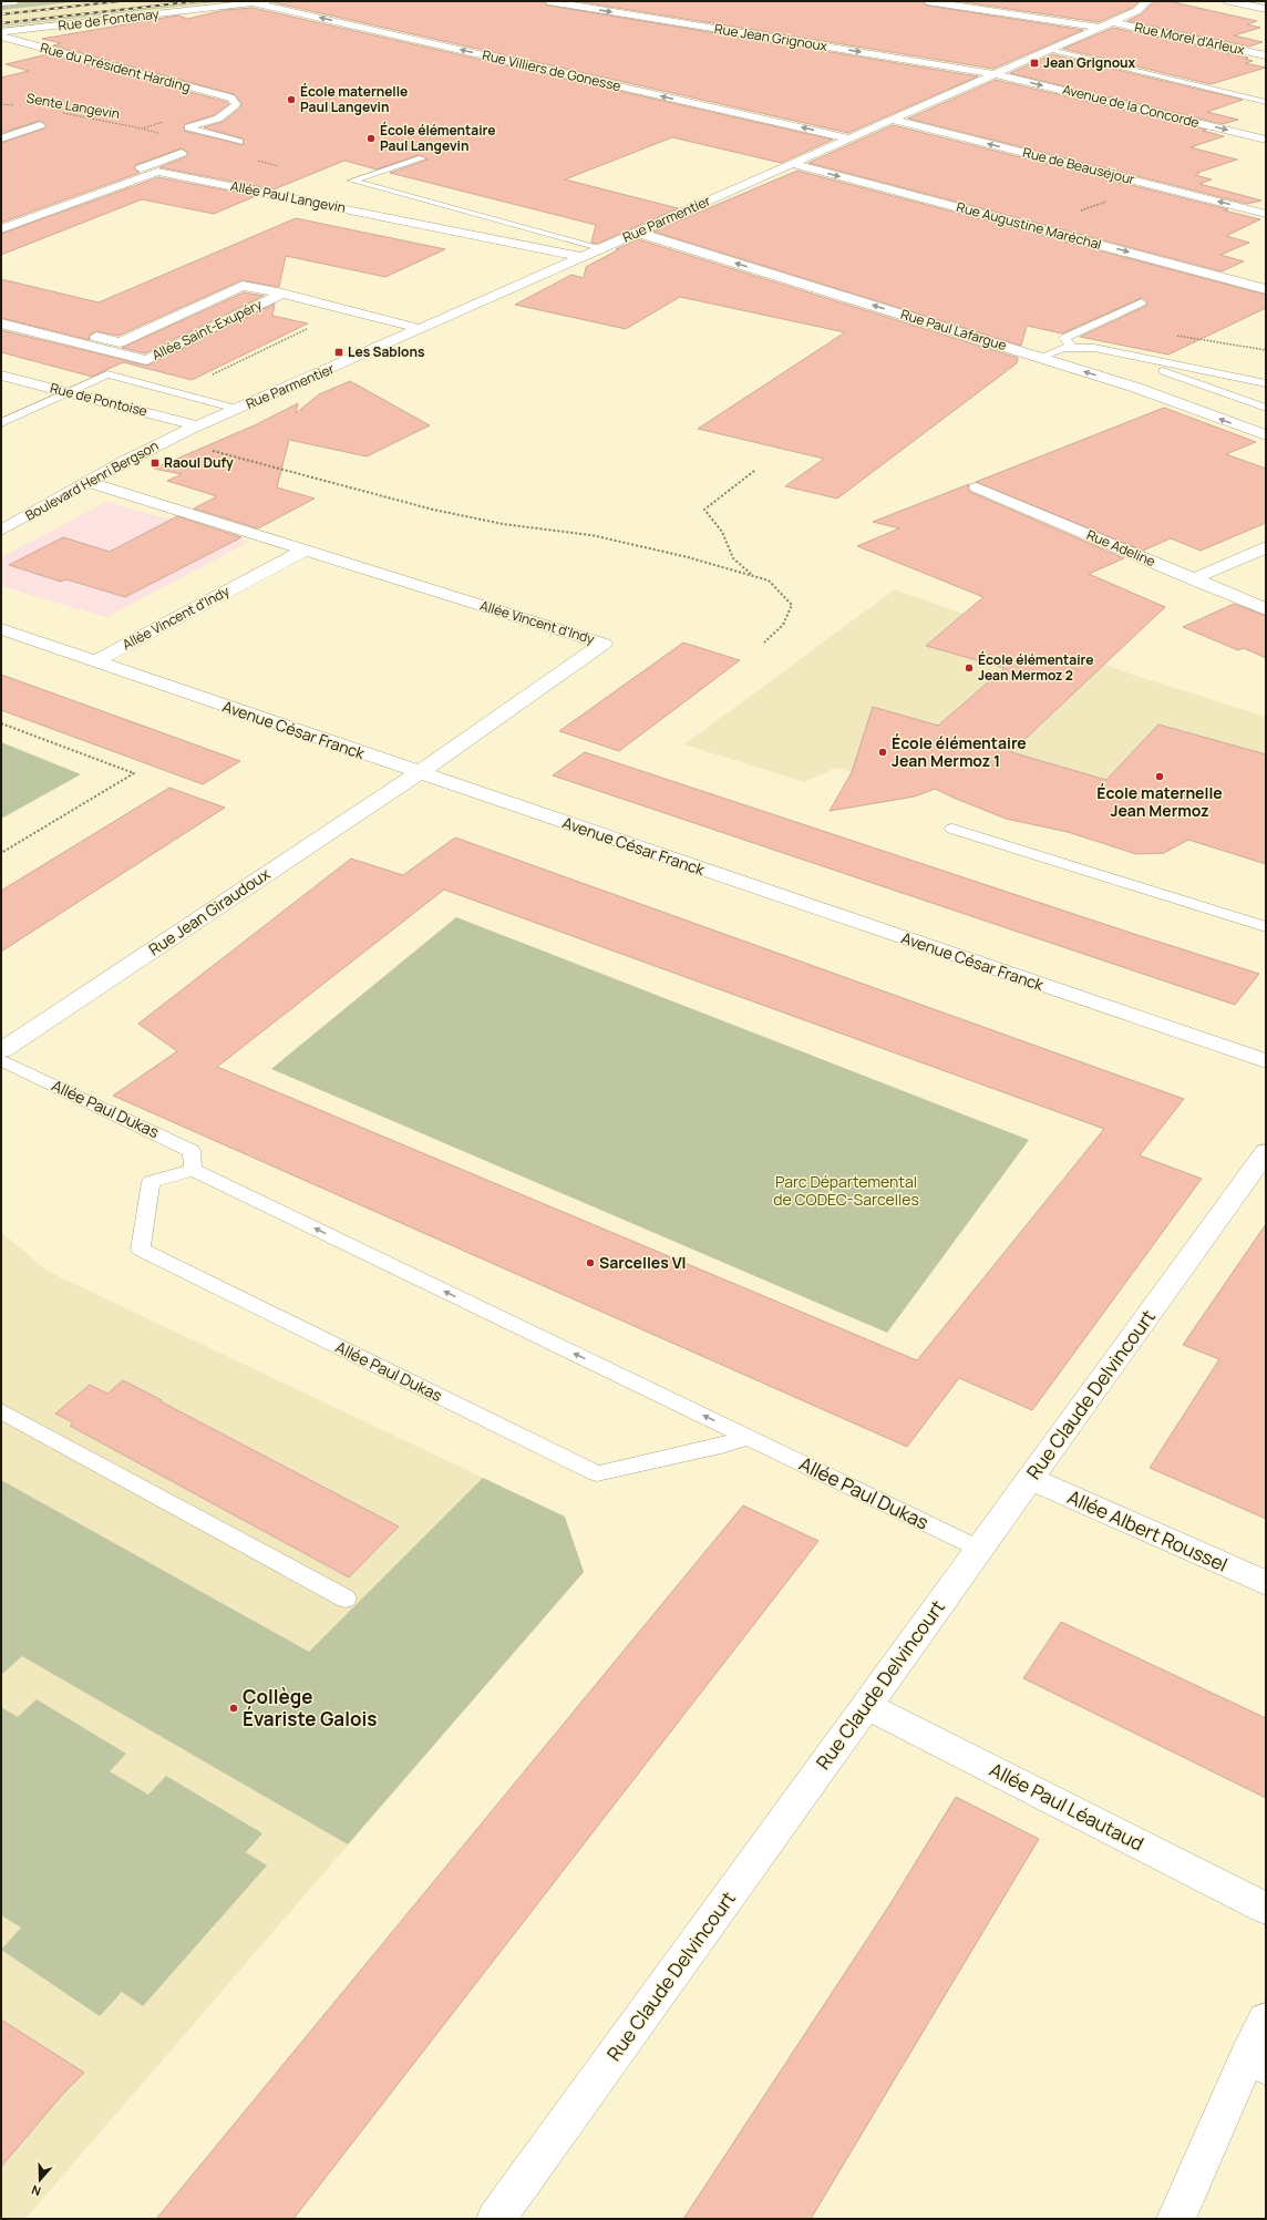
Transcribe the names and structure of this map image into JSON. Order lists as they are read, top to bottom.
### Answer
{
  "streets": {
    "street": [
      "Rue de Fontenay",
      "Rue Jean Grignoux",
      "Rue Morel d'Arleux",
      "Rue du Président Harding",
      "Rue Villiers de Gonesse",
      "Avenue de la Concorde",
      "Rue de Beauséjour",
      "Allée Paul Langevin",
      "Rue Parmentier",
      "Rue Augustine Maréchal",
      "Allée Saint-Exupéry",
      "Rue Paul Lafargue",
      "Rue de Pontoise",
      "Boulevard Henri Bergson",
      "Rue Adeline",
      "Allée Vincent d'Indy",
      "Avenue César Franck",
      "Rue Jean Giraudoux",
      "Rue Claude Delvincourt",
      "Allée Albert Roussel",
      "Allée Paul Léautaud"
    ],
    "lane": ["Allée Paul Dukas"],
    "path": ["Sente Langevin"]
  },
  "crossings": [
    ["Rue de Fontenay", "Rue Villiers de Gonesse"],
    ["Rue Jean Grignoux", "Avenue de la Concorde"],
    ["Rue Jean Grignoux", "Rue Parmentier"],
    ["Rue Morel d'Arleux", "Rue Parmentier"],
    ["Rue Villiers de Gonesse", "Rue Parmentier"],
    ["Avenue de la Concorde", "Rue Parmentier"],
    ["Rue de Beauséjour", "Rue Parmentier"],
    ["Allée Paul Langevin", "Rue Parmentier"],
    ["Rue Parmentier", "Rue Augustine Maréchal"],
    ["Rue Parmentier", "Allée Saint-Exupéry"],
    ["Rue Parmentier", "Rue Paul Lafargue"],
    ["Rue Parmentier", "Rue de Pontoise"],
    ["Rue Parmentier", "Boulevard Henri Bergson"],
    ["Rue de Pontoise", "Boulevard Henri Bergson"],
    ["Boulevard Henri Bergson", "Allée Vincent d'Indy"],
    ["Allée Vincent d'Indy", "Avenue César Franck"],
    ["Allée Vincent d'Indy", "Rue Jean Giraudoux"],
    ["Avenue César Franck", "Rue Jean Giraudoux"],
    ["Allée Paul Dukas", "Rue Claude Delvincourt"],
    ["Rue Claude Delvincourt", "Allée Albert Roussel"],
    ["Rue Claude Delvincourt", "Allée Paul Léautaud"]
  ],
  "one_way": ["Rue Jean Grignoux", "Rue Villiers de Gonesse", "Rue Paul Lafargue"],
  "parks": ["Parc Départemental de CODEC-Sarcelles"],
  "places": {
    "transit": ["Jean Grignoux", "Les Sablons", "Raoul Dufy"],
    "other": [
      "École maternelle Paul Langevin",
      "École élémentaire Paul Langevin",
      "École élémentaire Jean Mermoz 2",
      "École élémentaire Jean Mermoz 1",
      "École maternelle Jean Mermoz",
      "Sarcelles VI",
      "Collège Évariste Galois"
    ]
  },
  "north": "bottom"
}
